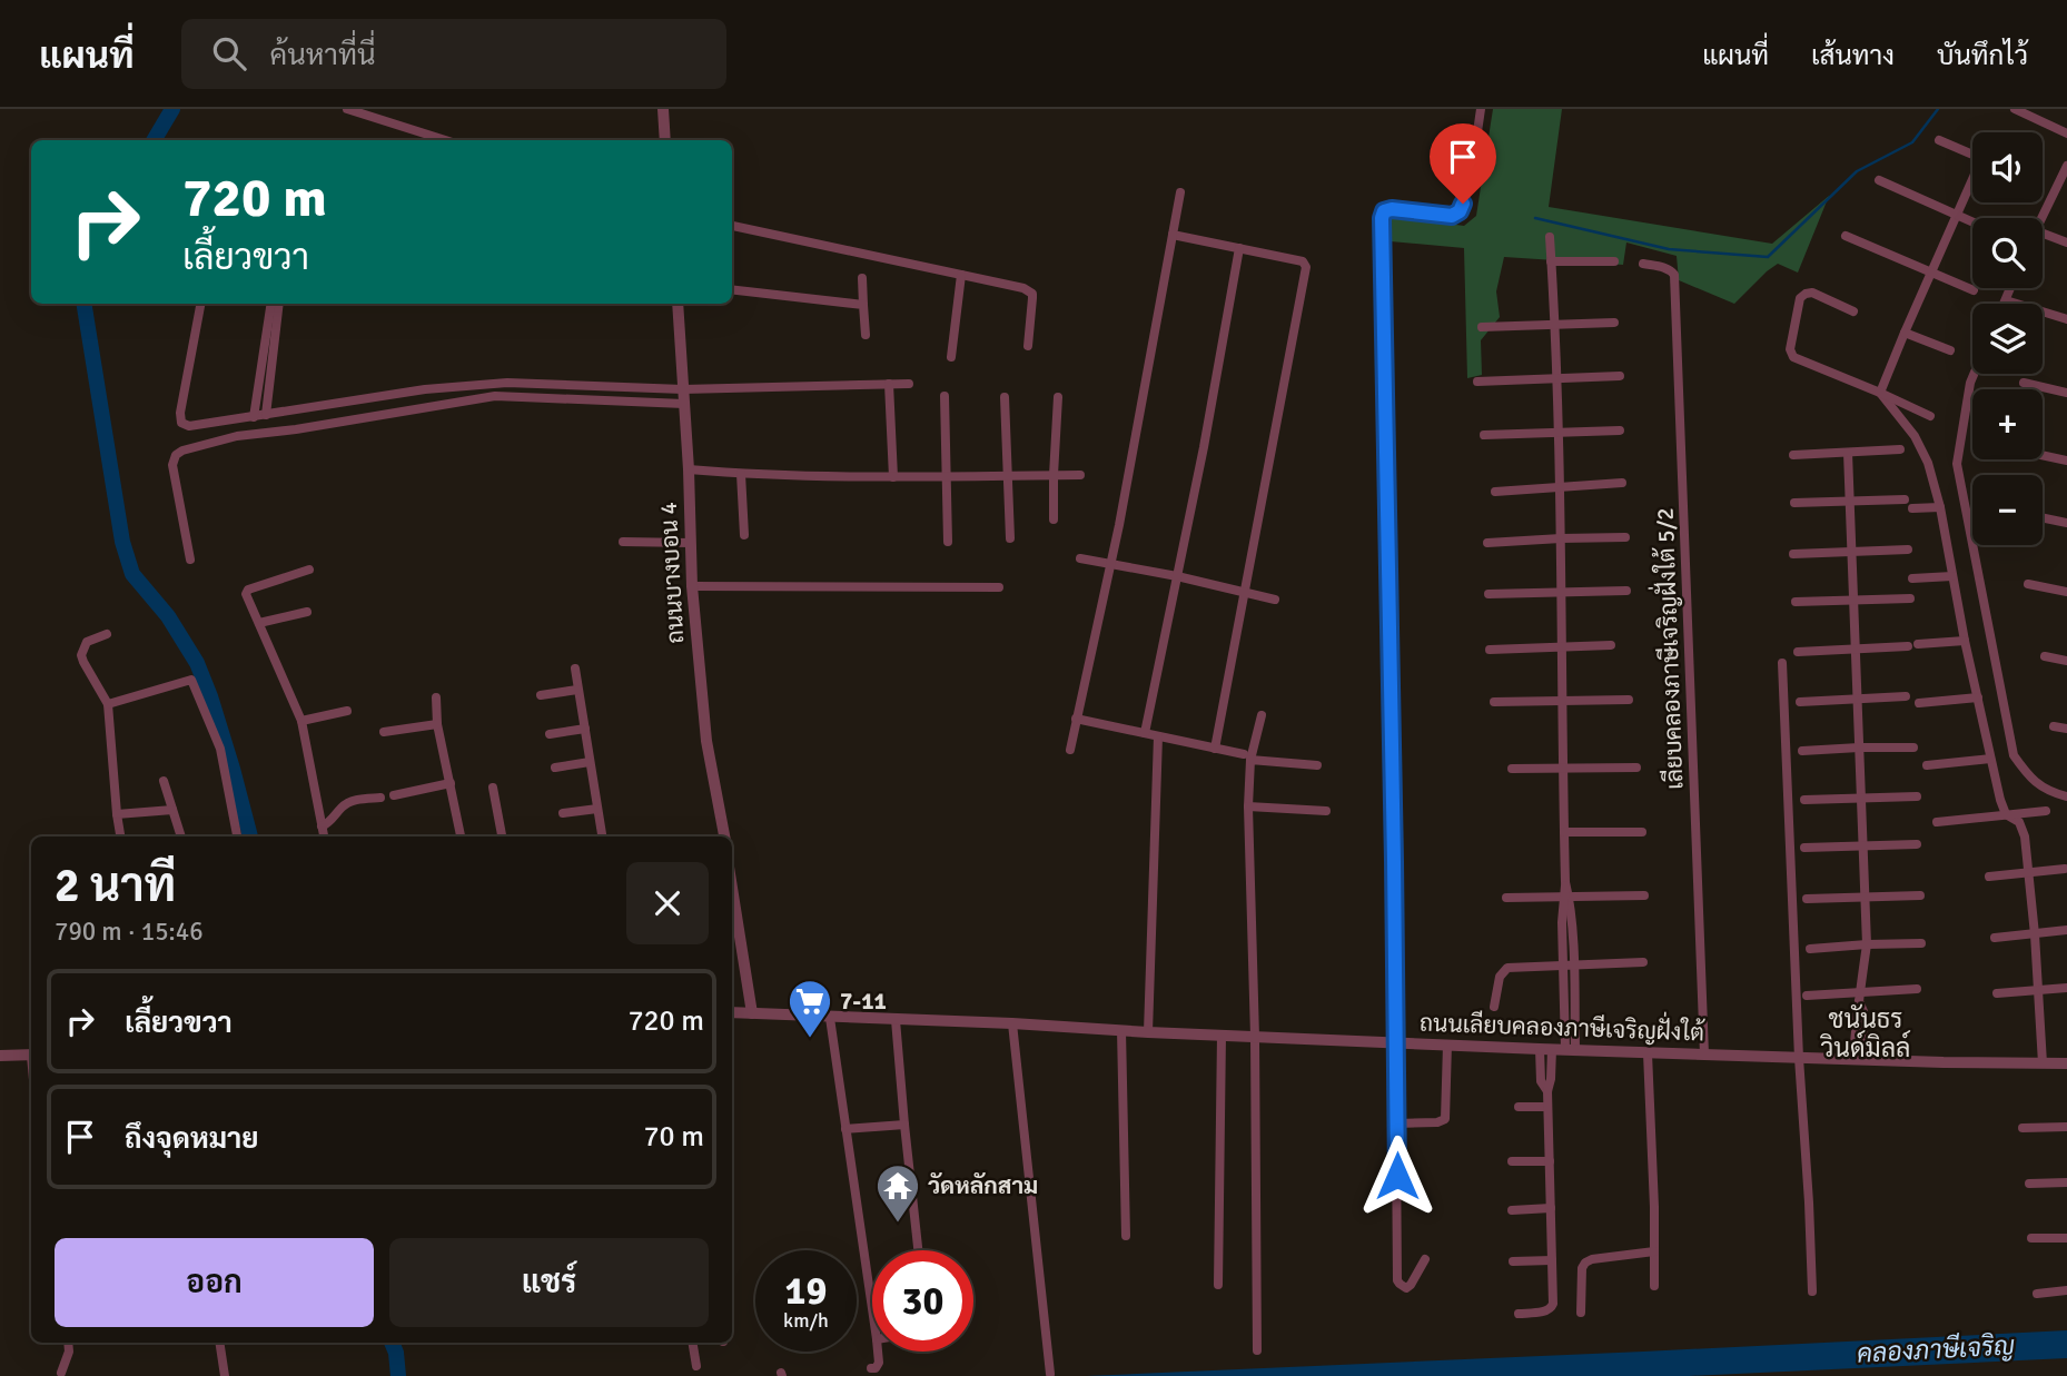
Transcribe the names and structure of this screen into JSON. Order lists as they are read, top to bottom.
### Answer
{
  "streets": {
    "street": ["ถนนบางบอน 4", "เลียบคลองภาษีเจริญฝั่งใต้ 5/2", "ถนนเลียบคลองภาษีเจริญฝั่งใต้"]
  },
  "crossings": [
    ["เลียบคลองภาษีเจริญฝั่งใต้ 5/2", "ถนนเลียบคลองภาษีเจริญฝั่งใต้"]
  ],
  "districts": ["ชนันธร วินด์มิลล์"],
  "water": ["คลองภาษีเจริญ"],
  "places": {
    "supermarket": ["7-11"],
    "temple": ["วัดหลักสาม"]
  },
  "page": {
    "header": "แผนที่",
    "search": "ค้นหาที่นี่",
    "nav": ["แผนที่", "เส้นทาง", "บันทึกไว้"],
    "map_buttons": ["+", "−"],
    "turn": ["720 m", "เลี้ยวขวา"],
    "heading": ["2 นาที", "790 m · 15:46"],
    "list": [
      {
        "name": "เลี้ยวขวา",
        "value": "720 m"
      },
      {
        "name": "ถึงจุดหมาย",
        "value": "70 m"
      }
    ],
    "buttons": ["ออก", "แชร์"],
    "speed": "19 km/h",
    "limit": "30"
  }
}
